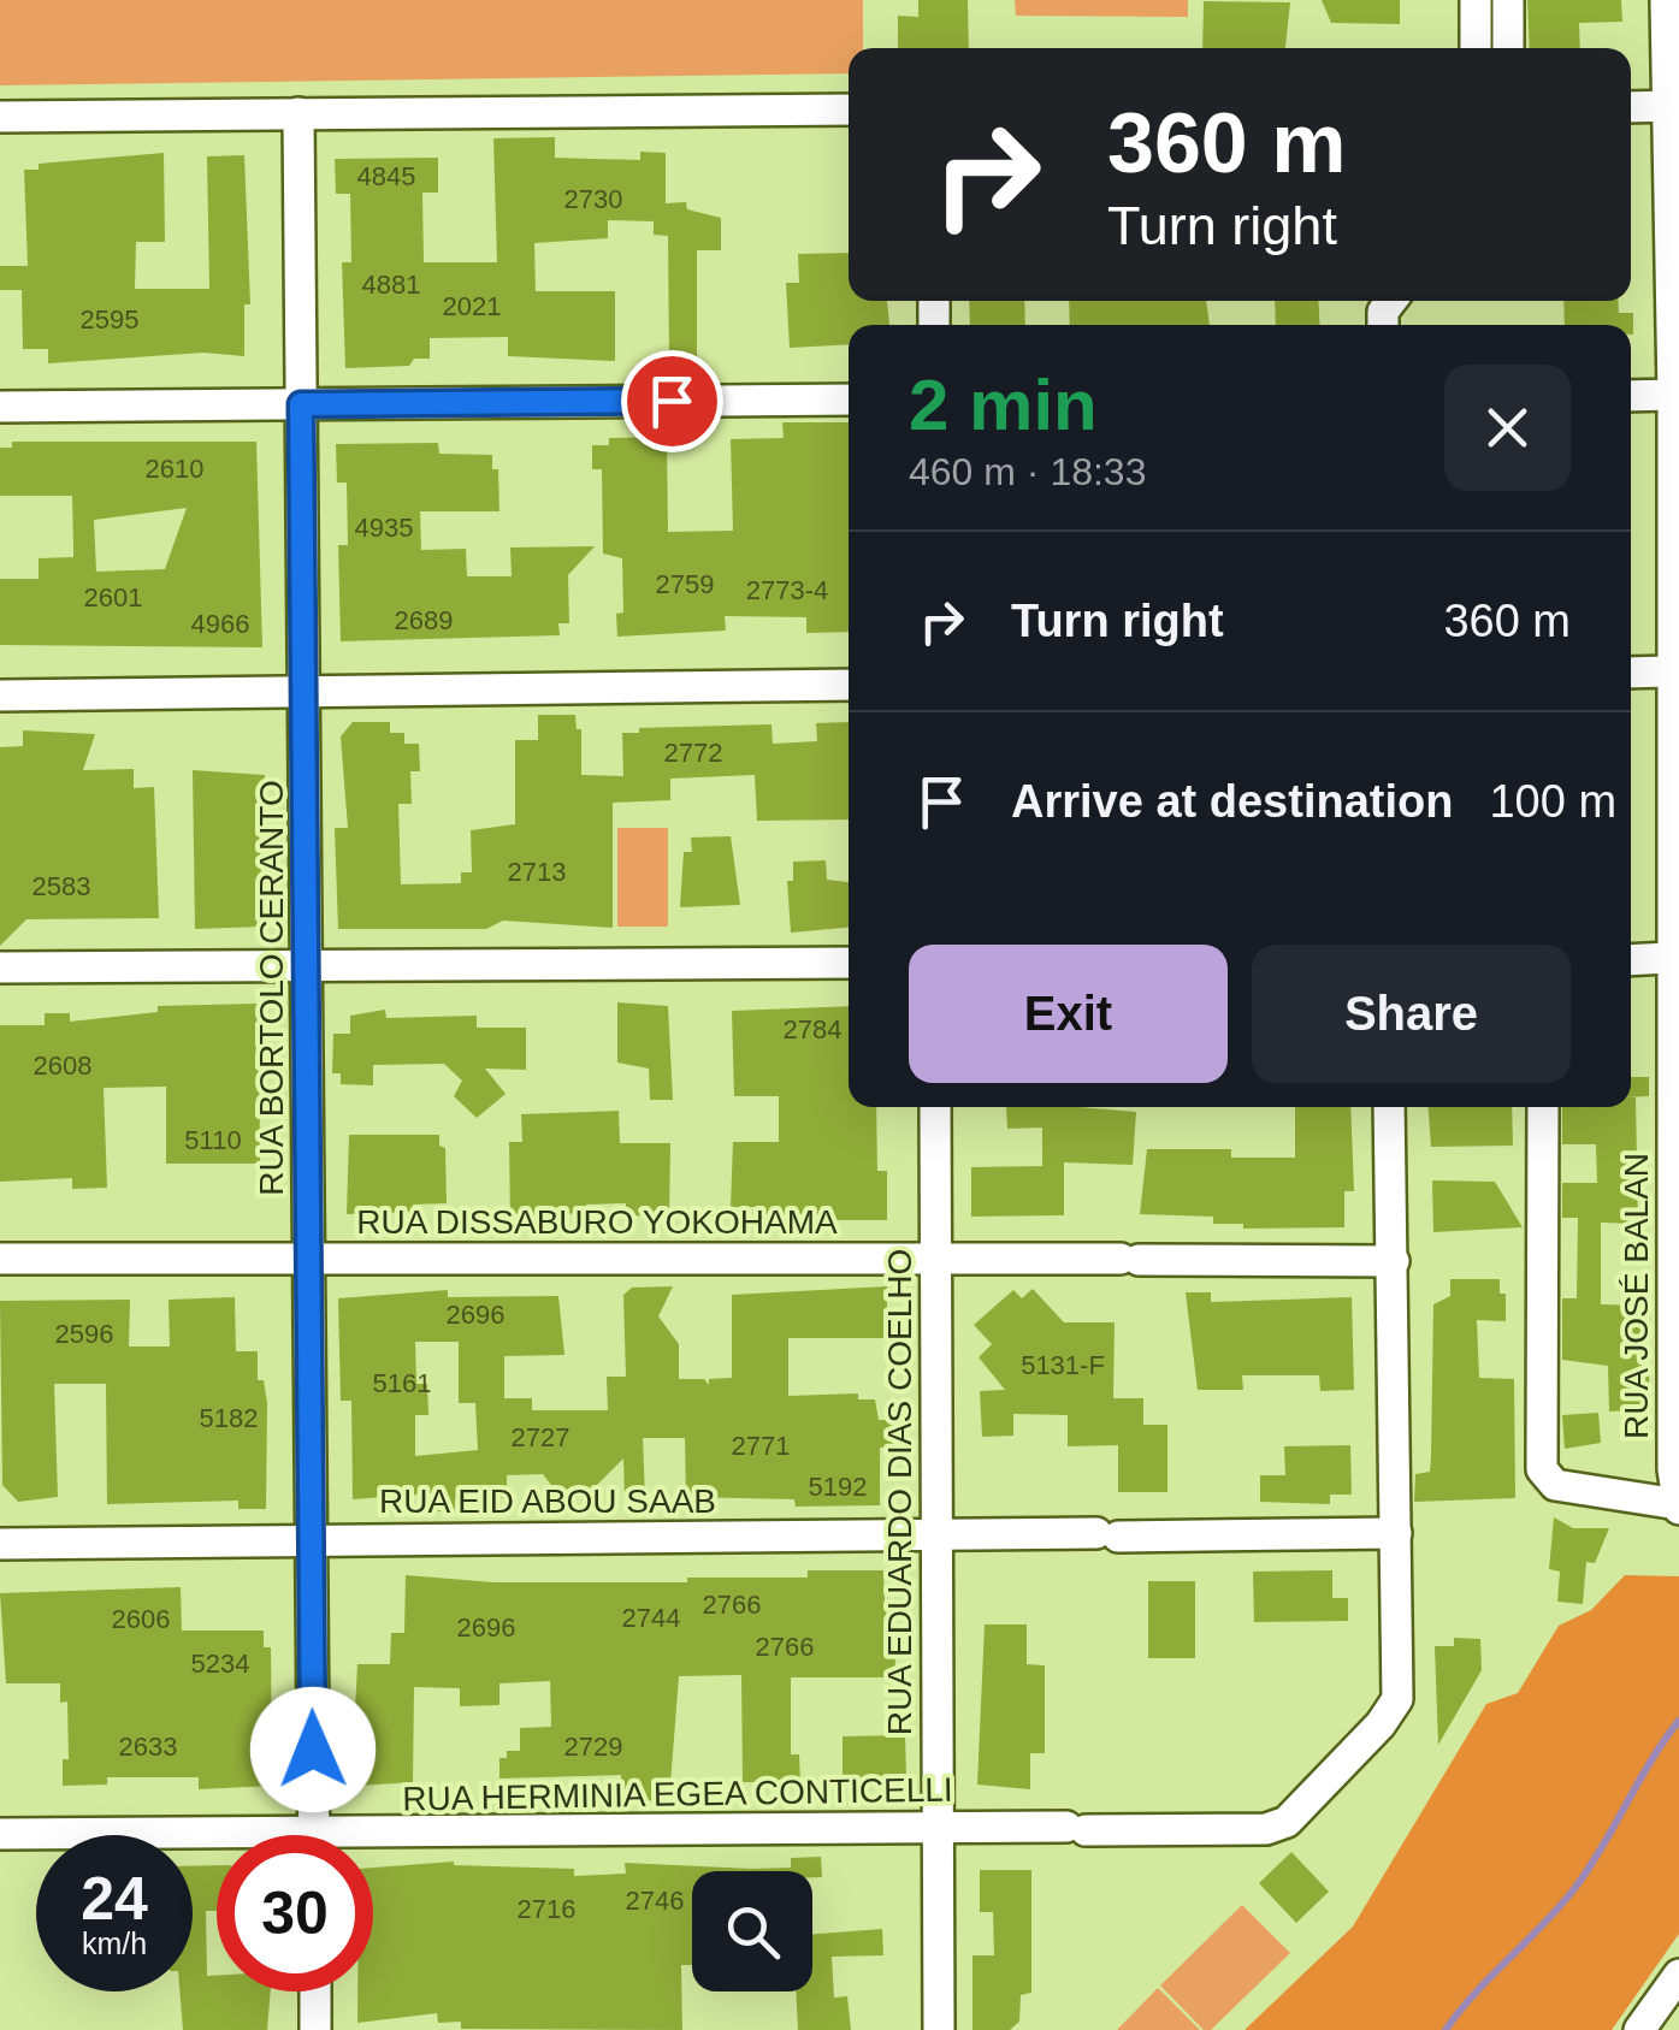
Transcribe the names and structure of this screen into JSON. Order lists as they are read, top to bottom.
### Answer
{
  "streets": {
    "street": [
      "RUA BORTOLO CERANTO",
      "RUA DISSABURO YOKOHAMA",
      "RUA JOSÉ BALAN",
      "RUA EDUARDO DIAS COELHO",
      "RUA EID ABOU SAAB",
      "RUA HERMINIA EGEA CONTICELLI"
    ]
  },
  "crossings": [
    ["RUA BORTOLO CERANTO", "RUA DISSABURO YOKOHAMA"],
    ["RUA BORTOLO CERANTO", "RUA EID ABOU SAAB"],
    ["RUA DISSABURO YOKOHAMA", "RUA EDUARDO DIAS COELHO"],
    ["RUA DISSABURO YOKOHAMA", "RUA HERMINIA EGEA CONTICELLI"],
    ["RUA EDUARDO DIAS COELHO", "RUA EID ABOU SAAB"],
    ["RUA EDUARDO DIAS COELHO", "RUA HERMINIA EGEA CONTICELLI"],
    ["RUA EID ABOU SAAB", "RUA HERMINIA EGEA CONTICELLI"]
  ],
  "house_numbers": [
    "4845",
    "2730",
    "4881",
    "2021",
    "2595",
    "2610",
    "4935",
    "2759",
    "2773-4",
    "2601",
    "2689",
    "4966",
    "2772",
    "2713",
    "2583",
    "2784",
    "2608",
    "5110",
    "2696",
    "2596",
    "5131-F",
    "5161",
    "5182",
    "2727",
    "2771",
    "5192",
    "2766",
    "2744",
    "2606",
    "2696",
    "2766",
    "5234",
    "2633",
    "2729",
    "2746",
    "2716"
  ],
  "page": {
    "turn": ["360 m", "Turn right"],
    "heading": ["2 min", "460 m · 18:33"],
    "list": [
      {
        "name": "Turn right",
        "value": "360 m"
      },
      {
        "name": "Arrive at destination",
        "value": "100 m"
      }
    ],
    "buttons": ["Exit", "Share"],
    "speed": "24 km/h",
    "limit": "30"
  }
}
